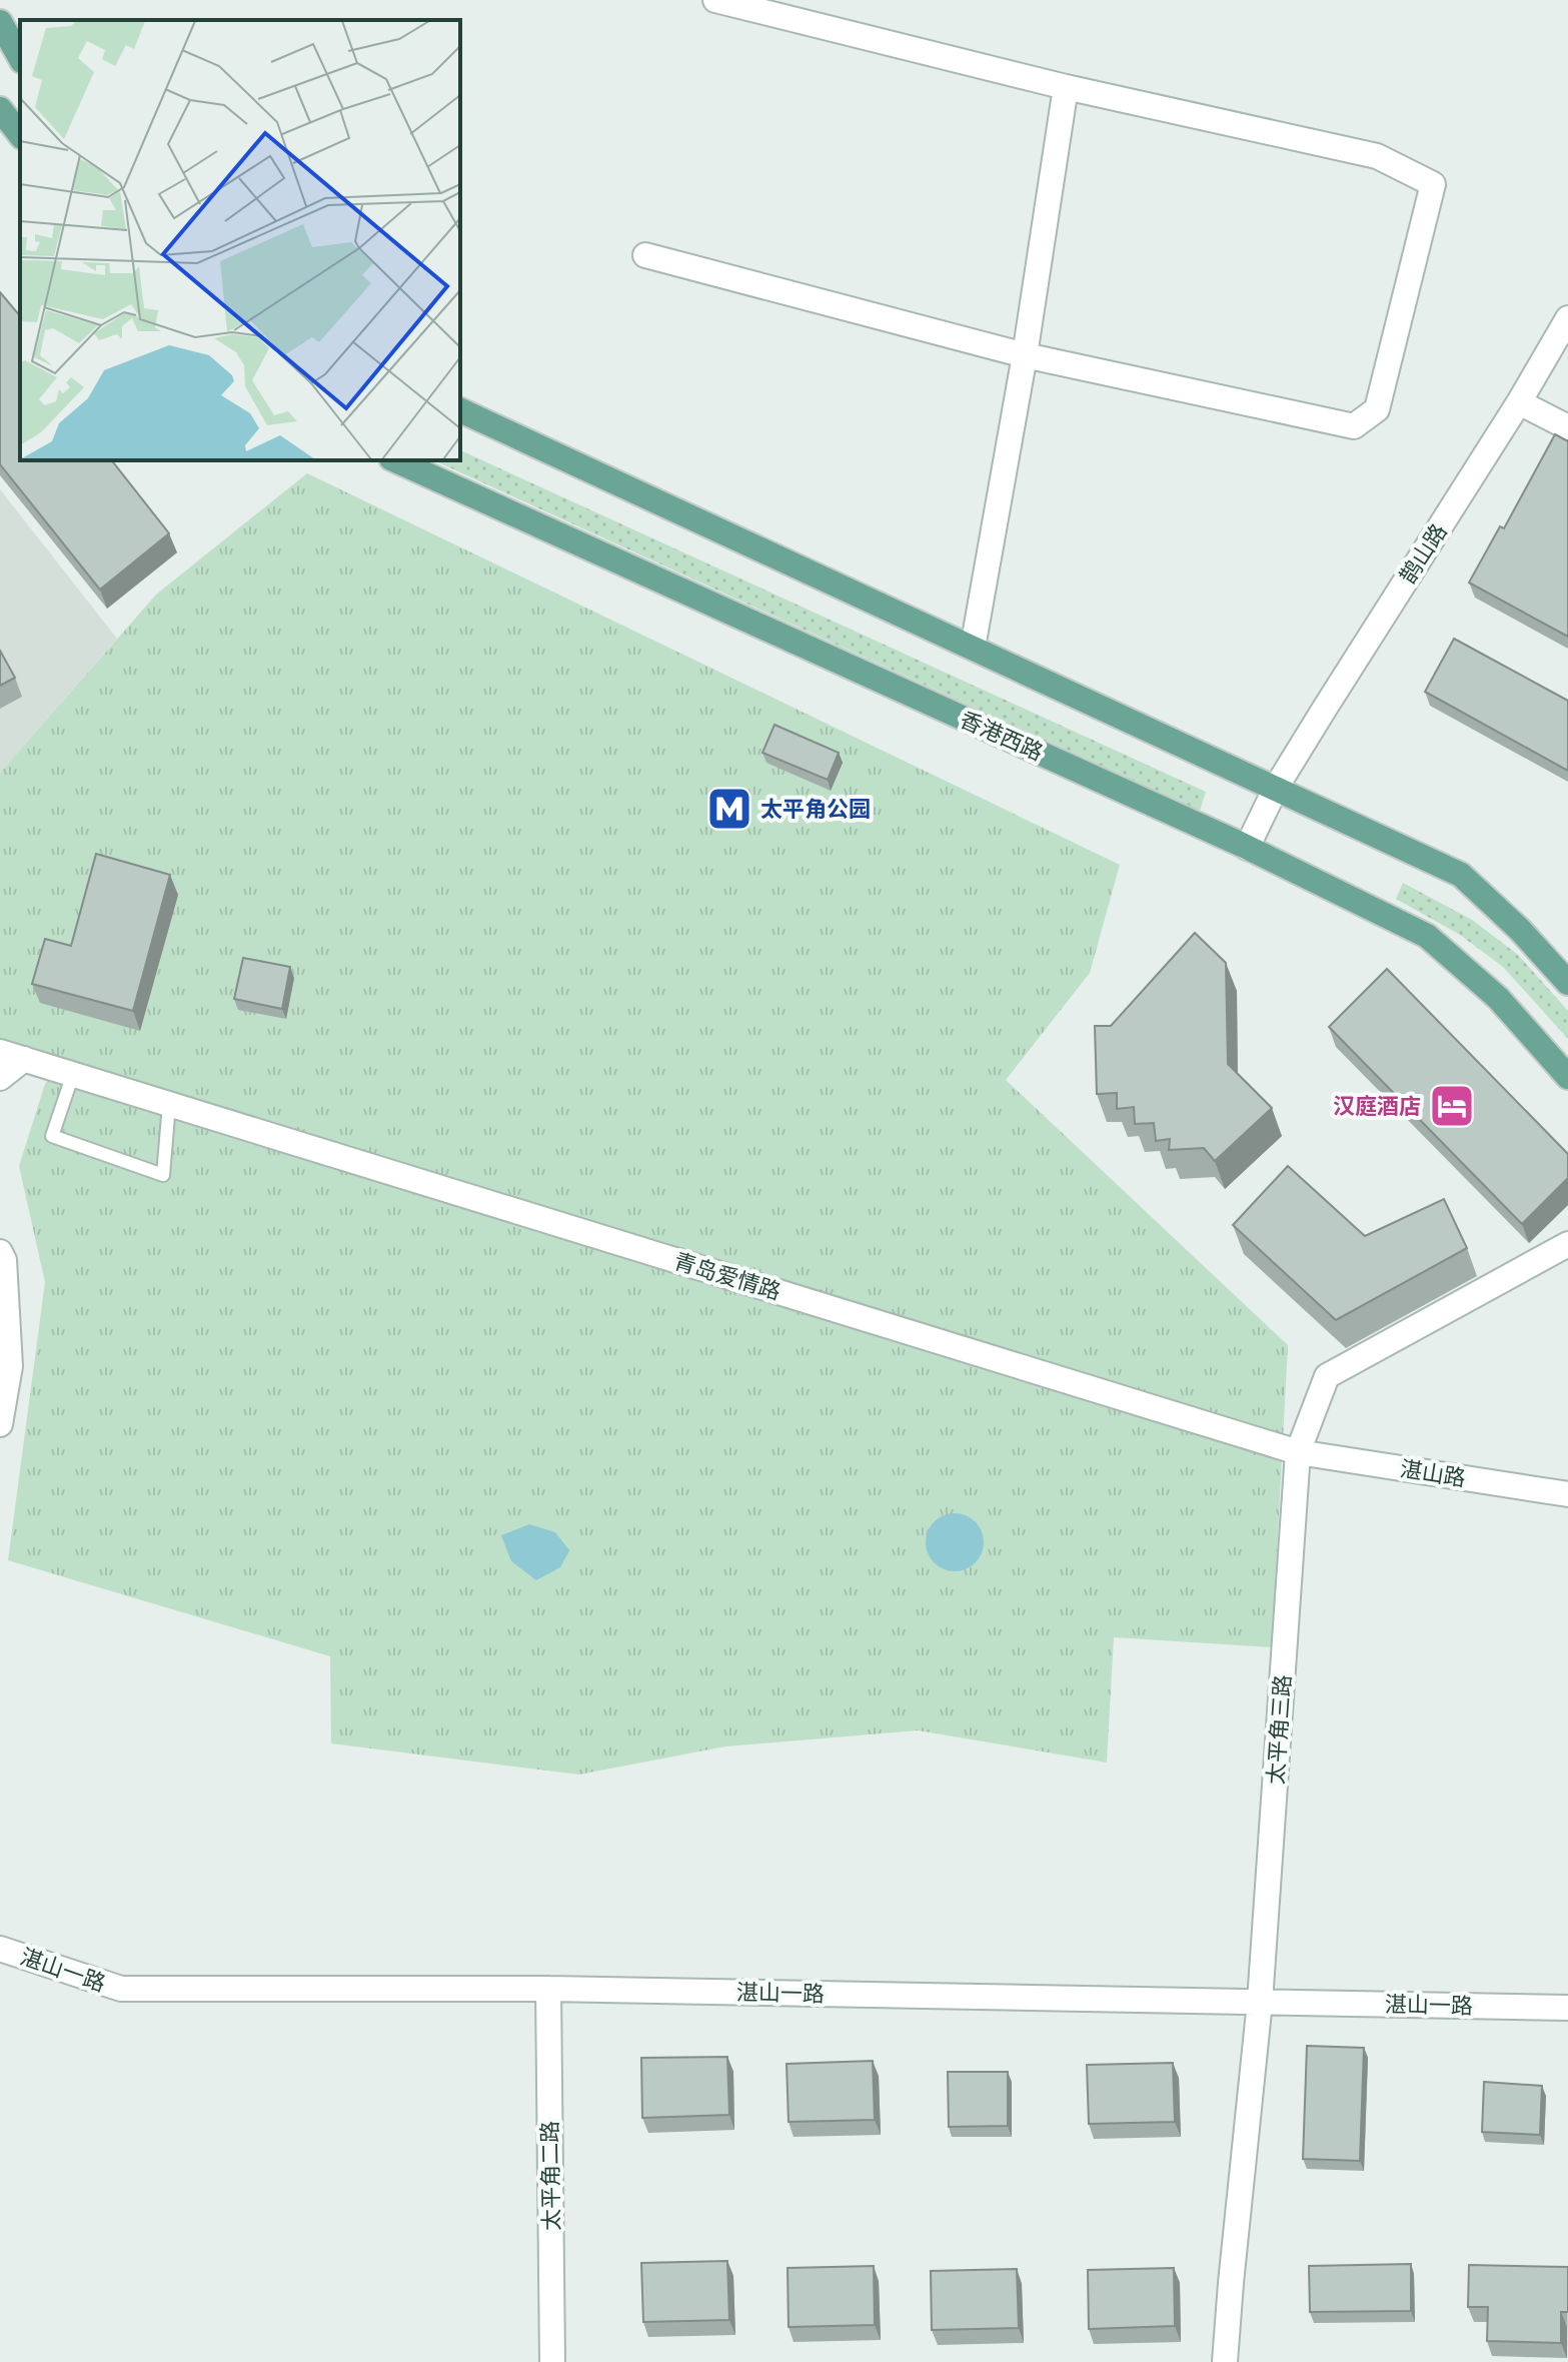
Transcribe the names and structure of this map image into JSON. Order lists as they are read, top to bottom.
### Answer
{
  "streets": {
    "main road": ["香港西路"],
    "street": [
      "鹊山路",
      "青岛爱情路",
      "湛山路",
      "太平角三路",
      "湛山一路",
      "太平角二路"
    ]
  },
  "crossings": [
    ["鹊山路", "香港西路"],
    ["青岛爱情路", "湛山路"],
    ["青岛爱情路", "太平角三路"],
    ["湛山路", "太平角三路"],
    ["太平角三路", "湛山一路"],
    ["湛山一路", "太平角二路"]
  ],
  "places": {
    "metro station": ["太平角公园"],
    "hotel": ["汉庭酒店"]
  }
}
